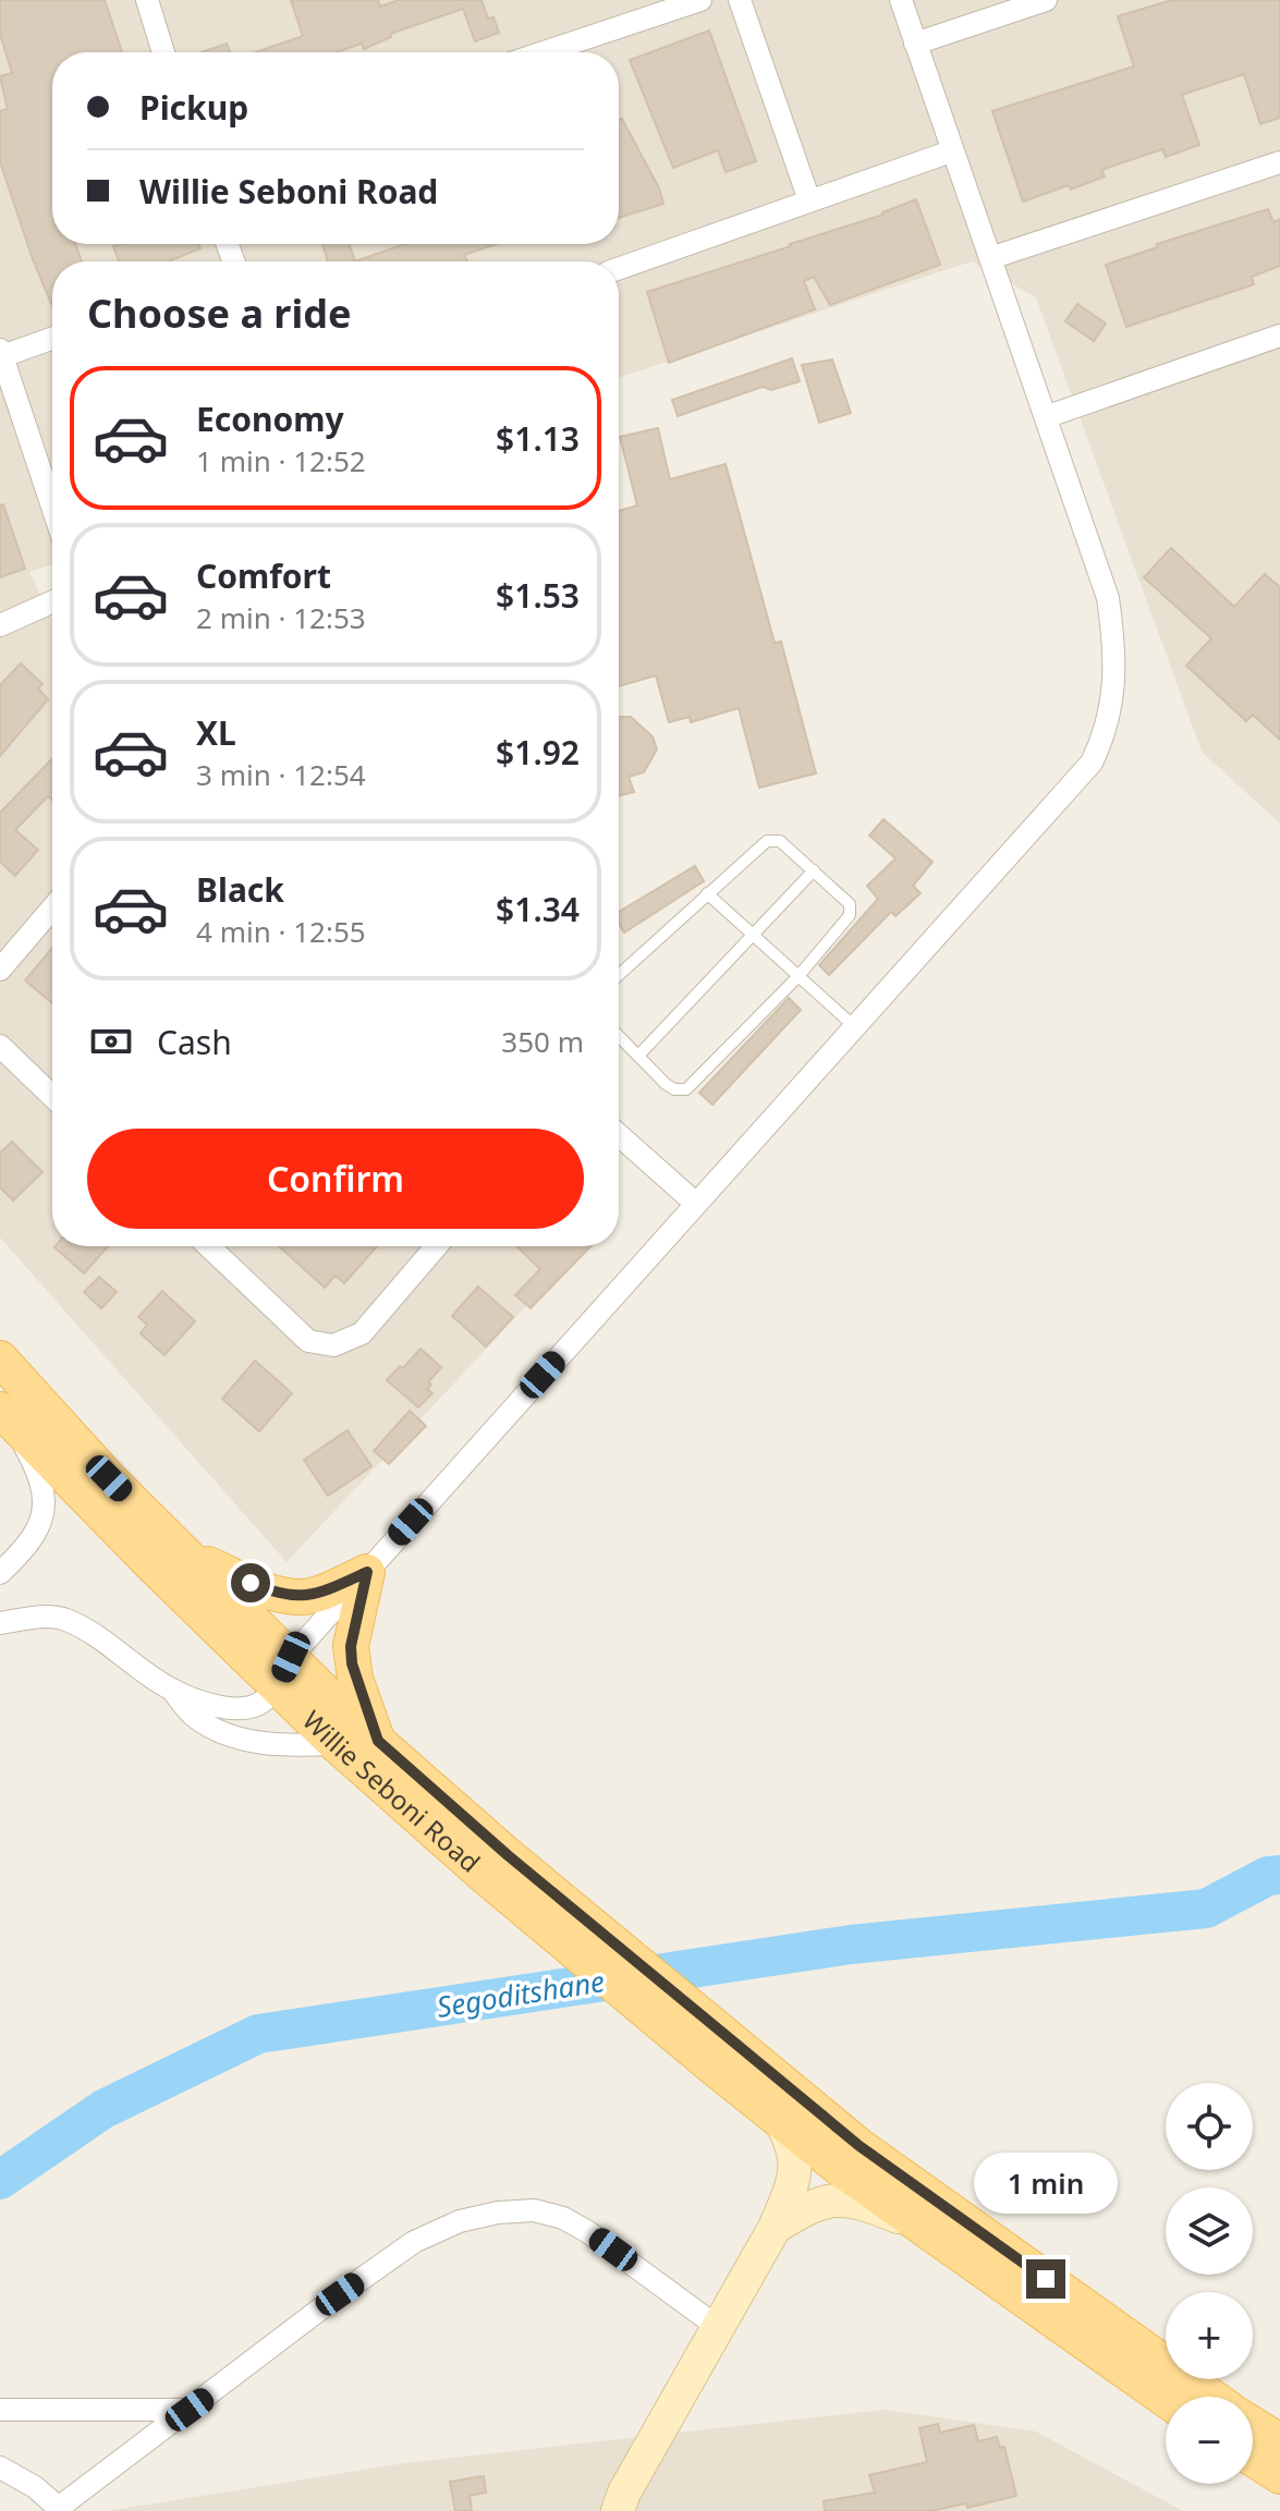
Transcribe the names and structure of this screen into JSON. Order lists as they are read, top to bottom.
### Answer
{
  "streets": {
    "main road": ["Willie Seboni Road"]
  },
  "water": ["Segoditshane"],
  "page": {
    "banner": ["Pickup", "Willie Seboni Road"],
    "heading": "Choose a ride",
    "list": [
      {
        "name": "Economy",
        "note": "1 min · 12:52",
        "value": "$1.13"
      },
      {
        "name": "Comfort",
        "note": "2 min · 12:53",
        "value": "$1.53"
      },
      {
        "name": "XL",
        "note": "3 min · 12:54",
        "value": "$1.92"
      },
      {
        "name": "Black",
        "note": "4 min · 12:55",
        "value": "$1.34"
      }
    ],
    "pay": ["Cash", "350 m"],
    "buttons": "Confirm",
    "map_buttons": ["+", "−"],
    "bubble": "1 min"
  }
}
